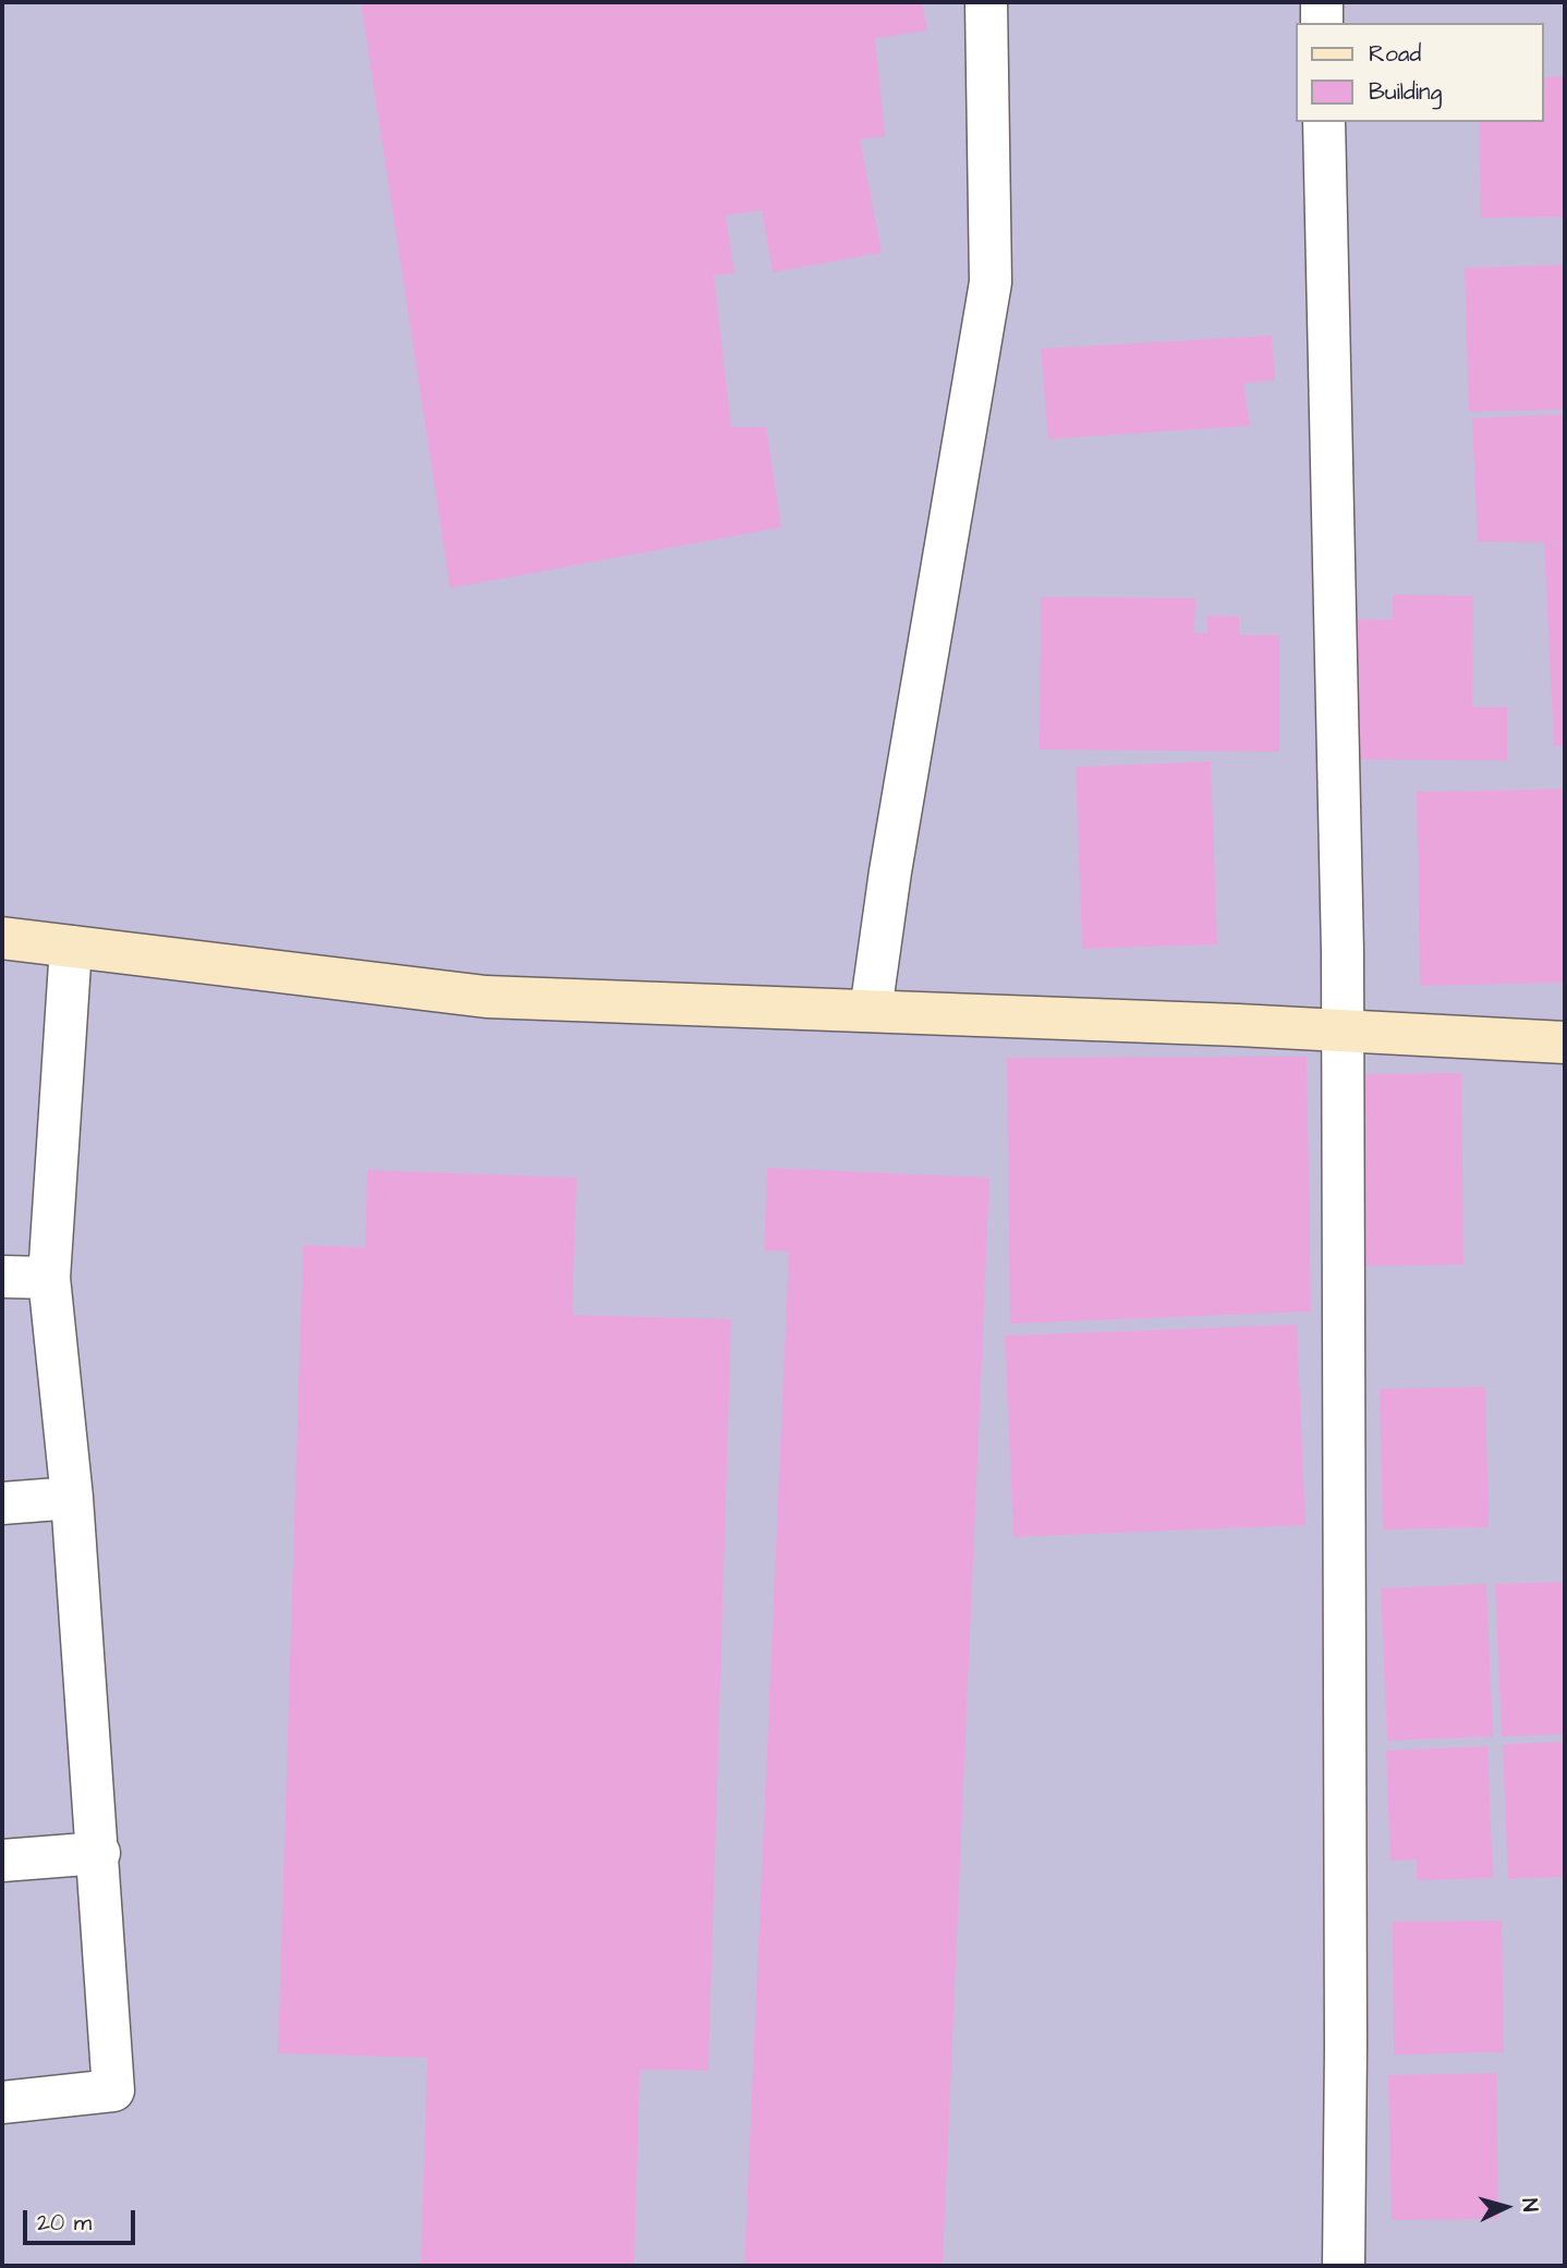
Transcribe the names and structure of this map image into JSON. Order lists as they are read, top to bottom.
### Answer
{
  "legend": ["Road", "Building"],
  "scale_bar": "20 m",
  "north": "right"
}
